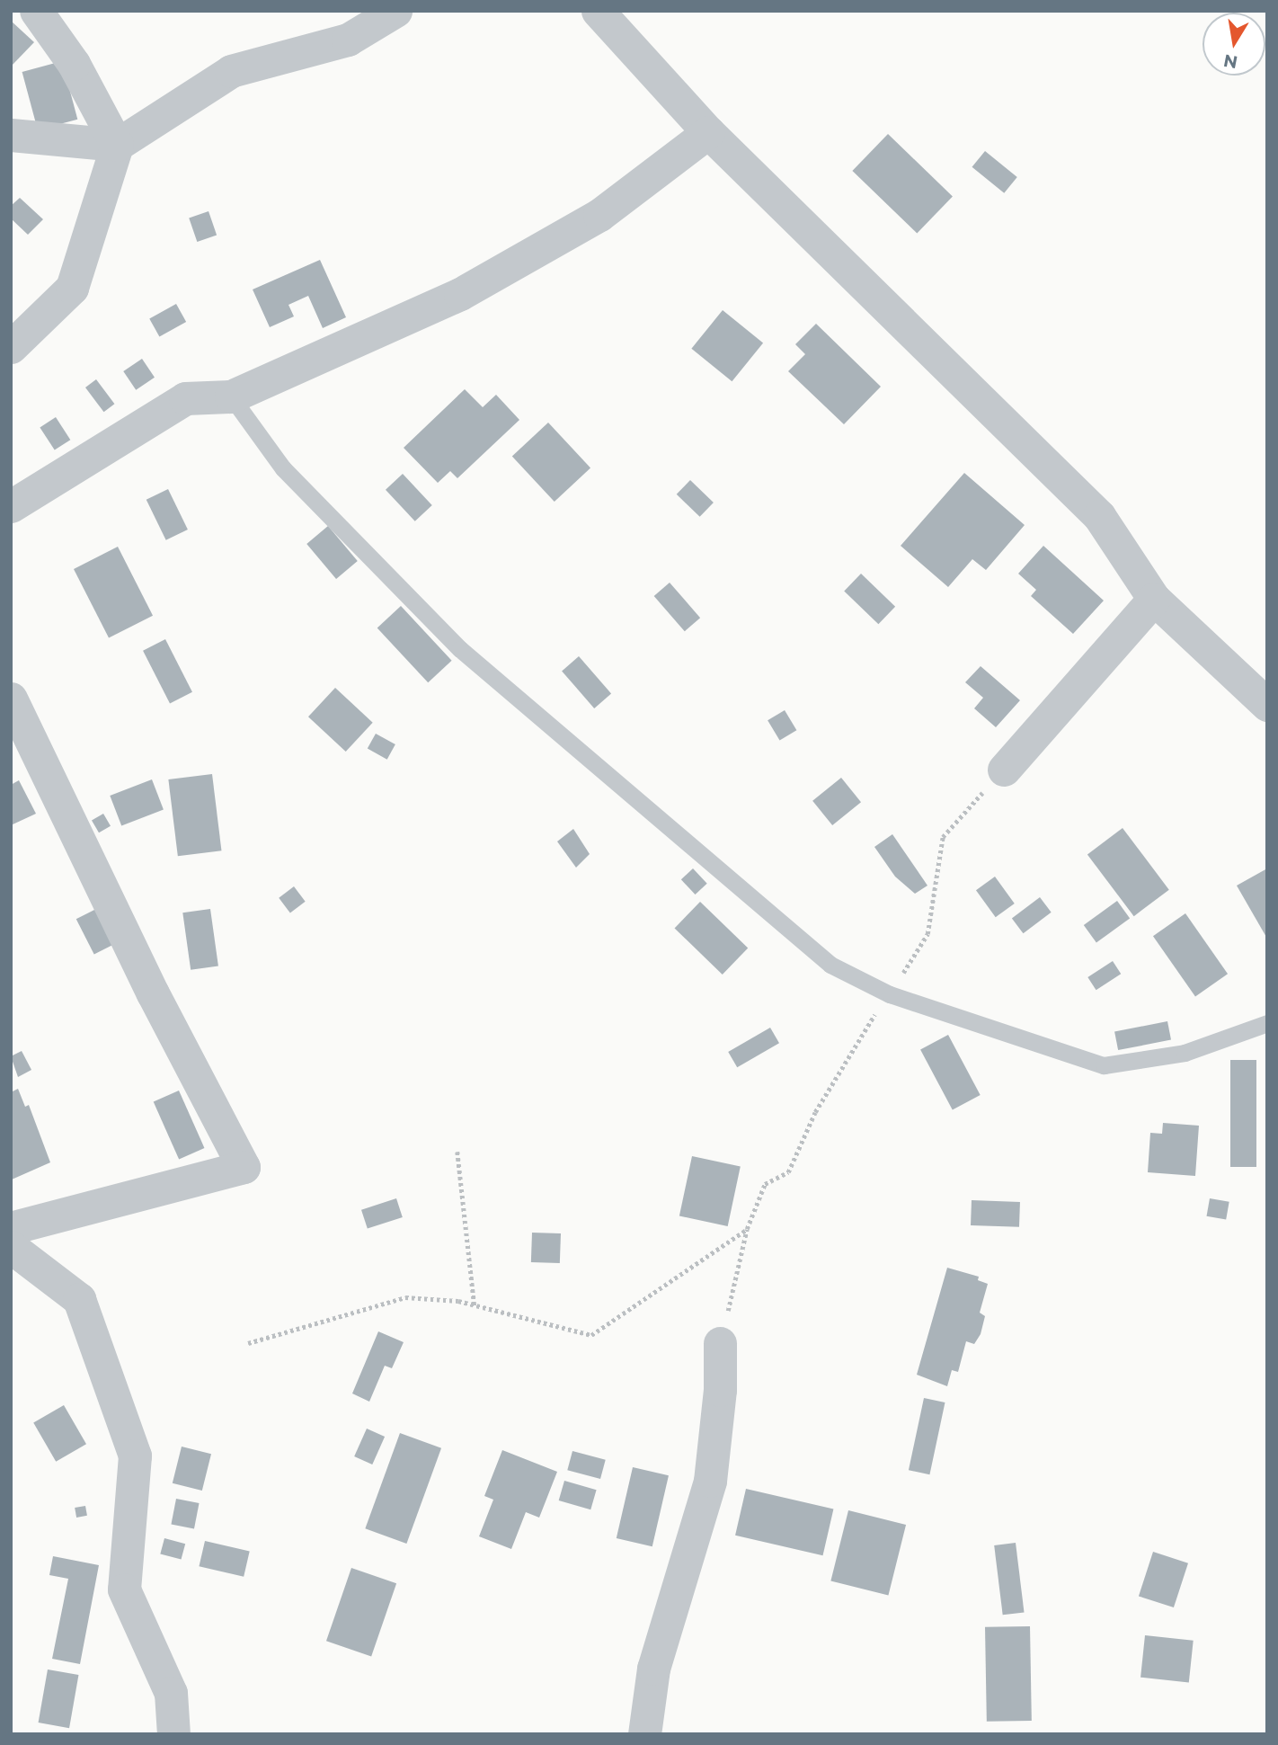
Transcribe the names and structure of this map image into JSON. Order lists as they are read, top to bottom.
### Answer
{
  "north": "bottom"
}
